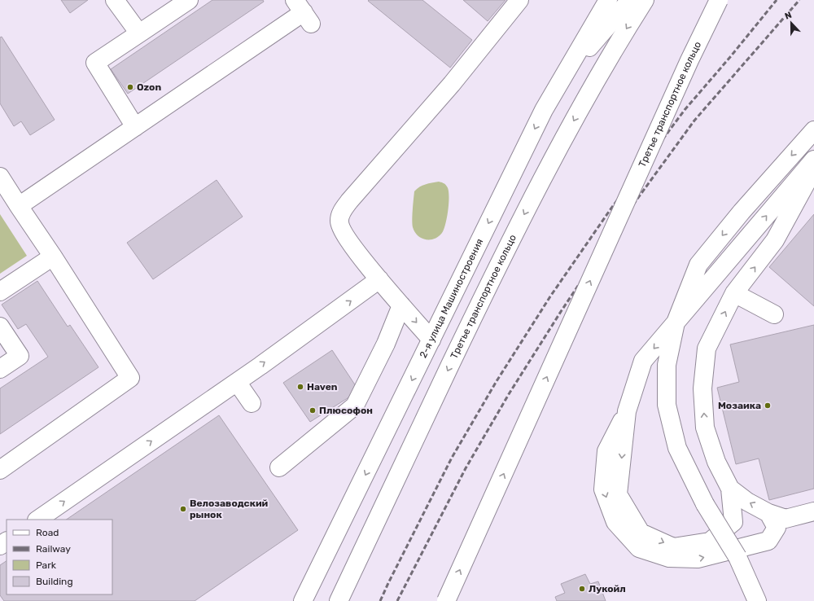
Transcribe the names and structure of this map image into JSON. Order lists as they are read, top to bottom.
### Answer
{
  "streets": {
    "main road": ["Третье транспортное кольцо", "2-я улица Машиностроения"]
  },
  "places": [
    "Ozon",
    "Haven",
    "Мозаика",
    "Плюсофон",
    "Велозаводский рынок",
    "Лукойл"
  ],
  "legend": [
    "Road",
    "Railway",
    "Park",
    "Building"
  ],
  "north": "top"
}
